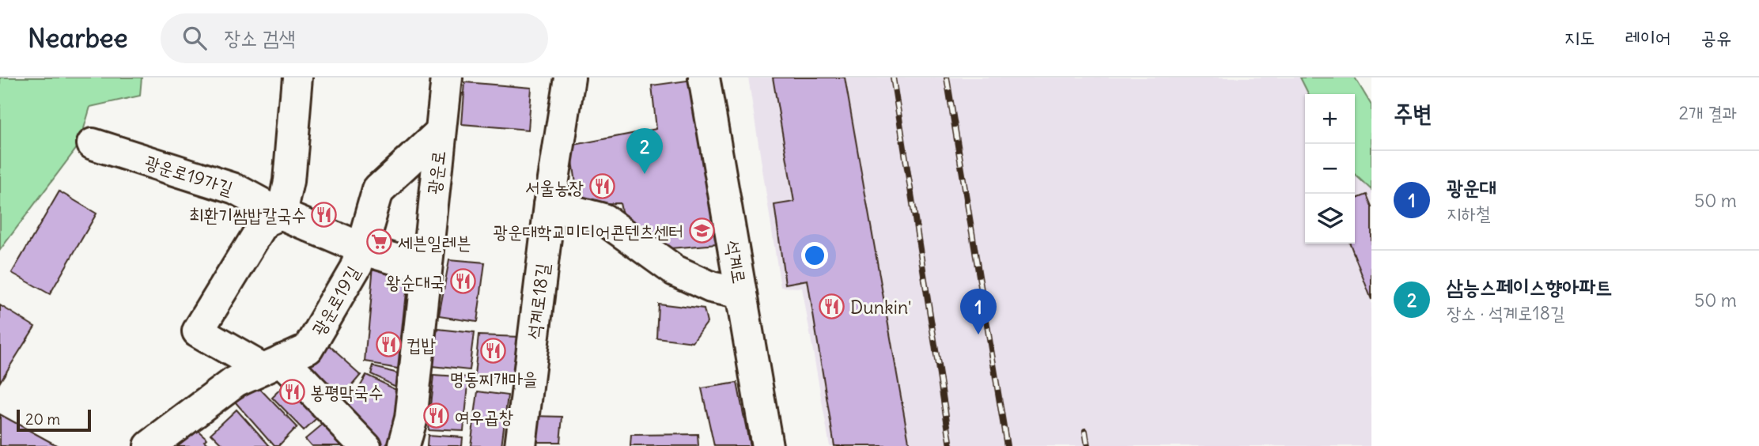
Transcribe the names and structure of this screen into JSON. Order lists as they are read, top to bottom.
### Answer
{
  "streets": {
    "street": [
      "광운로",
      "광운로19가길",
      "석계로",
      "광운로19길",
      "석계로18길"
    ]
  },
  "crossings": [
    ["광운로", "광운로19길"],
    ["광운로19가길", "광운로19길"]
  ],
  "places": {
    "restaurant": [
      "서울농장",
      "최환기쌈밥칼국수",
      "왕순대국",
      "Dunkin'",
      "컵밥",
      "명동찌개마을",
      "봉평막국수",
      "여우곱창"
    ],
    "school or university": ["광운대학교미디어콘텐츠센터"],
    "supermarket": ["세븐일레븐"]
  },
  "scale_bar": "20 m",
  "page": {
    "header": "Nearbee",
    "search": "장소 검색",
    "nav": ["지도", "레이어", "공유"],
    "heading": ["주변", "2개 결과"],
    "map_buttons": ["+", "−"],
    "pins": ["2", "1"],
    "list": [
      {
        "mark": "1",
        "name": "광운대",
        "note": "지하철",
        "value": "50 m"
      },
      {
        "mark": "2",
        "name": "삼능스페이스향아파트",
        "note": "장소 · 석계로18길",
        "value": "50 m"
      }
    ],
    "scale": "20 m"
  }
}
